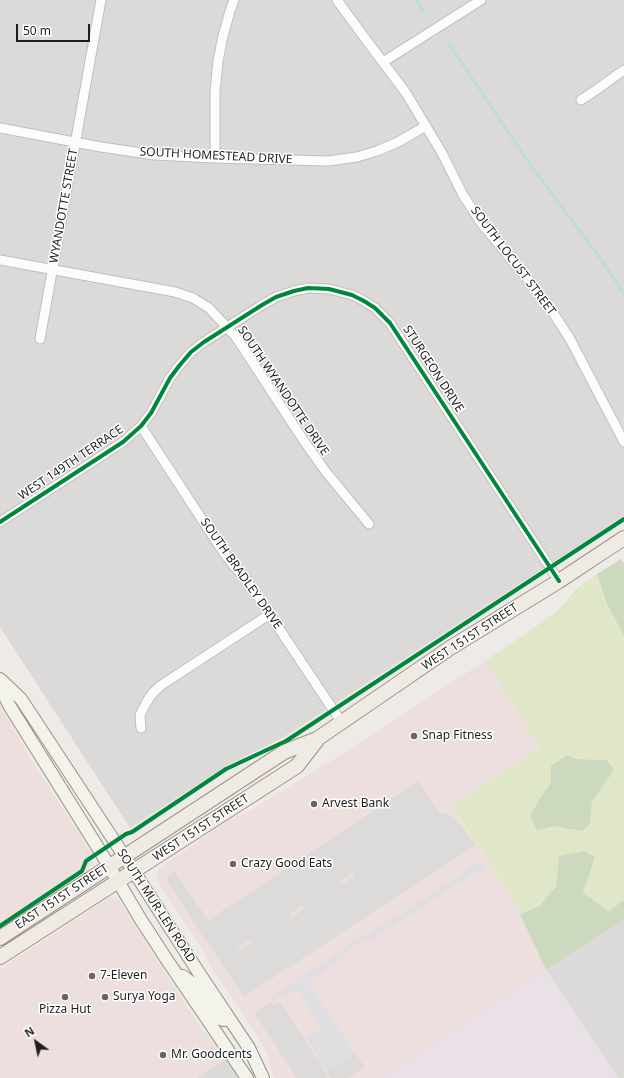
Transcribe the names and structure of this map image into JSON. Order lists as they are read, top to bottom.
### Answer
{
  "streets": {
    "main road": ["WEST 151ST STREET", "EAST 151ST STREET", "SOUTH MUR-LEN ROAD"],
    "street": [
      "SOUTH HOMESTEAD DRIVE",
      "WYANDOTTE STREET",
      "SOUTH LOCUST STREET",
      "STURGEON DRIVE",
      "SOUTH WYANDOTTE DRIVE",
      "WEST 149TH TERRACE",
      "SOUTH BRADLEY DRIVE"
    ]
  },
  "crossings": [
    ["SOUTH HOMESTEAD DRIVE", "WYANDOTTE STREET"],
    ["SOUTH HOMESTEAD DRIVE", "SOUTH LOCUST STREET"],
    ["WYANDOTTE STREET", "SOUTH WYANDOTTE DRIVE"],
    ["STURGEON DRIVE", "SOUTH WYANDOTTE DRIVE"],
    ["STURGEON DRIVE", "WEST 149TH TERRACE"],
    ["STURGEON DRIVE", "WEST 151ST STREET"],
    ["SOUTH WYANDOTTE DRIVE", "WEST 149TH TERRACE"],
    ["WEST 149TH TERRACE", "SOUTH BRADLEY DRIVE"],
    ["SOUTH BRADLEY DRIVE", "WEST 151ST STREET"],
    ["WEST 151ST STREET", "EAST 151ST STREET"],
    ["WEST 151ST STREET", "SOUTH MUR-LEN ROAD"],
    ["EAST 151ST STREET", "SOUTH MUR-LEN ROAD"]
  ],
  "places": [
    "Snap Fitness",
    "Arvest Bank",
    "Crazy Good Eats",
    "7-Eleven",
    "Pizza Hut",
    "Surya Yoga",
    "Mr. Goodcents"
  ],
  "scale_bar": "50 m",
  "north": "top left"
}
